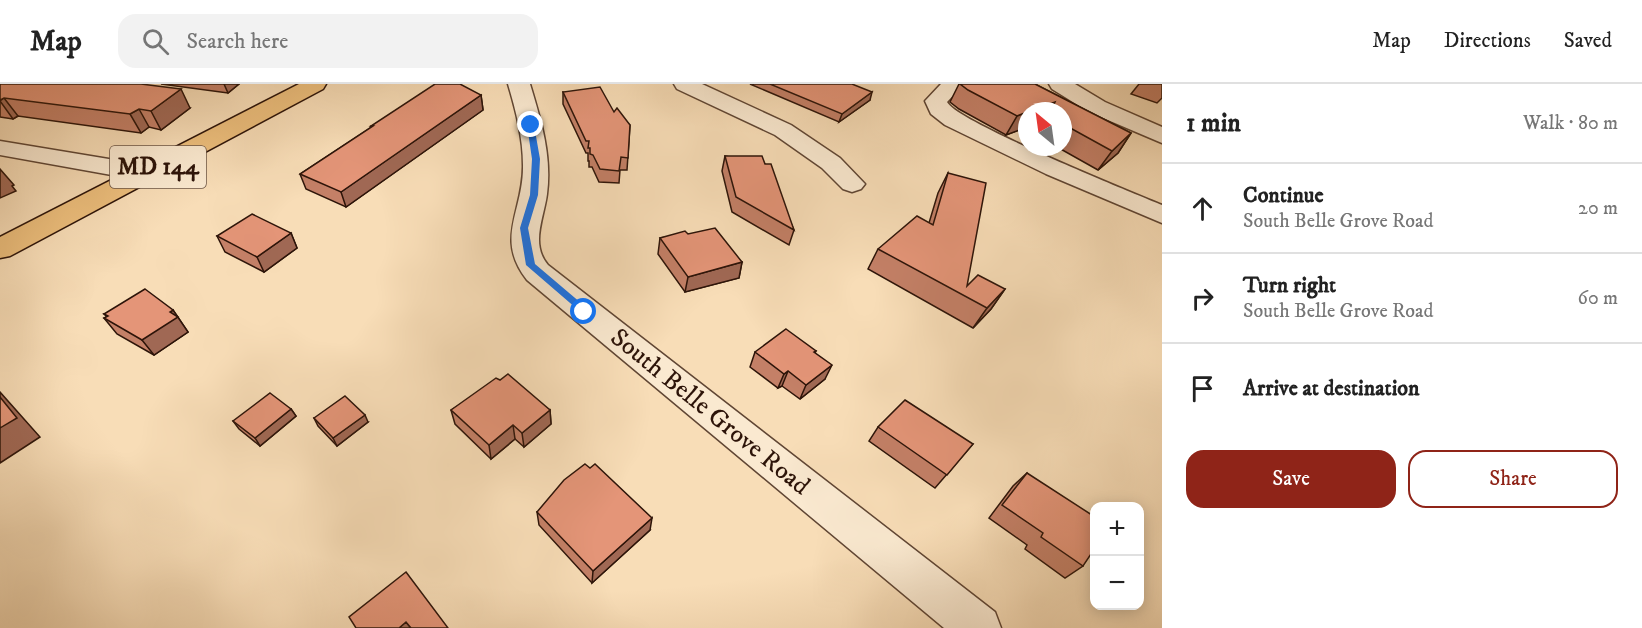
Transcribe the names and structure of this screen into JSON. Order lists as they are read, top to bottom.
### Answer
{
  "streets": {
    "main road": ["MD 144"],
    "street": ["South Belle Grove Road"]
  },
  "north": "top left",
  "page": {
    "header": "Map",
    "search": "Search here",
    "nav": ["Map", "Directions", "Saved"],
    "heading": ["1 min", "Walk · 80 m"],
    "list": [
      ["Continue", "South Belle Grove Road", "20 m"],
      ["Turn right", "South Belle Grove Road", "60 m"],
      "Arrive at destination"
    ],
    "buttons": ["Save", "Share"],
    "map_buttons": ["+", "−"]
  }
}
